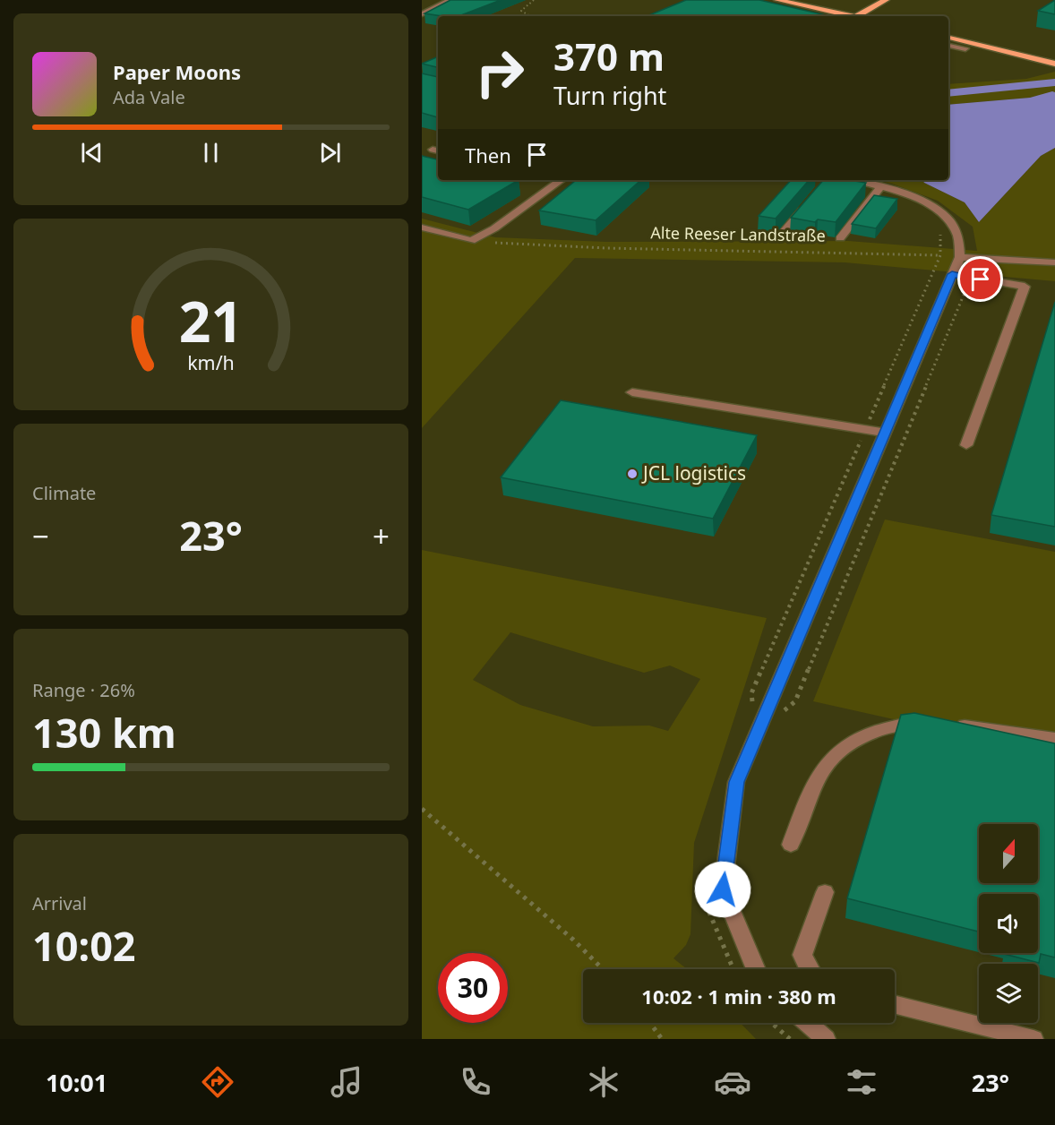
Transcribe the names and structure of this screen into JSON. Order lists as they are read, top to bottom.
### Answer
{
  "streets": {
    "path": ["Alte Reeser Landstraße"]
  },
  "places": ["JCL logistics"],
  "north": "top",
  "page": {
    "turn": ["370 m", "Turn right"],
    "song": ["Paper Moons", "Ada Vale"],
    "then": "Then",
    "tile": [
      "Climate",
      ["Range · 26%", "130 km"],
      ["Arrival", "10:02"]
    ],
    "heat": ["−", "23°", "+"],
    "limit": "30",
    "trip": "10:02 · 1 min · 380 m",
    "tabs": ["10:01", "23°"],
    "gauge": ["21", "km/h"]
  }
}
